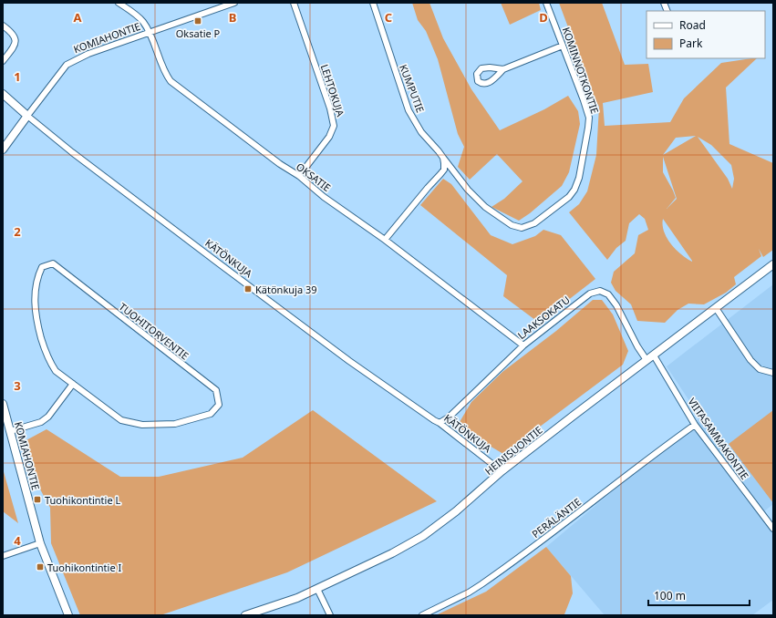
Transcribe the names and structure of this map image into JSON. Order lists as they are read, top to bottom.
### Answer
{
  "streets": {
    "street": [
      "KOMIAHONTIE",
      "KOMINNOTKONTIE",
      "KUMPUTIE",
      "LEHTOKUJA",
      "OKSATIE",
      "KÄTÖNKUJA",
      "LAAKSOKATU",
      "TUOHITORVENTIE",
      "VIITASAMMAKONTIE",
      "HEINISUONTIE",
      "PERÄLÄNTIE"
    ]
  },
  "crossings": [
    ["KOMIAHONTIE", "OKSATIE"],
    ["KOMIAHONTIE", "KÄTÖNKUJA"],
    ["KOMINNOTKONTIE", "KUMPUTIE"],
    ["LEHTOKUJA", "OKSATIE"],
    ["OKSATIE", "LAAKSOKATU"],
    ["KÄTÖNKUJA", "LAAKSOKATU"],
    ["KÄTÖNKUJA", "HEINISUONTIE"],
    ["LAAKSOKATU", "HEINISUONTIE"],
    ["VIITASAMMAKONTIE", "HEINISUONTIE"],
    ["VIITASAMMAKONTIE", "PERÄLÄNTIE"]
  ],
  "places": {
    "transit": [
      "Oksatie P",
      "Kätönkuja 39",
      "Tuohikontintie L",
      "Tuohikontintie I"
    ]
  },
  "legend": ["Road", "Park"],
  "scale_bar": "100 m",
  "grid": {
    "columns": [
      "A",
      "B",
      "C",
      "D"
    ],
    "rows": [
      "1",
      "2",
      "3",
      "4"
    ]
  }
}
